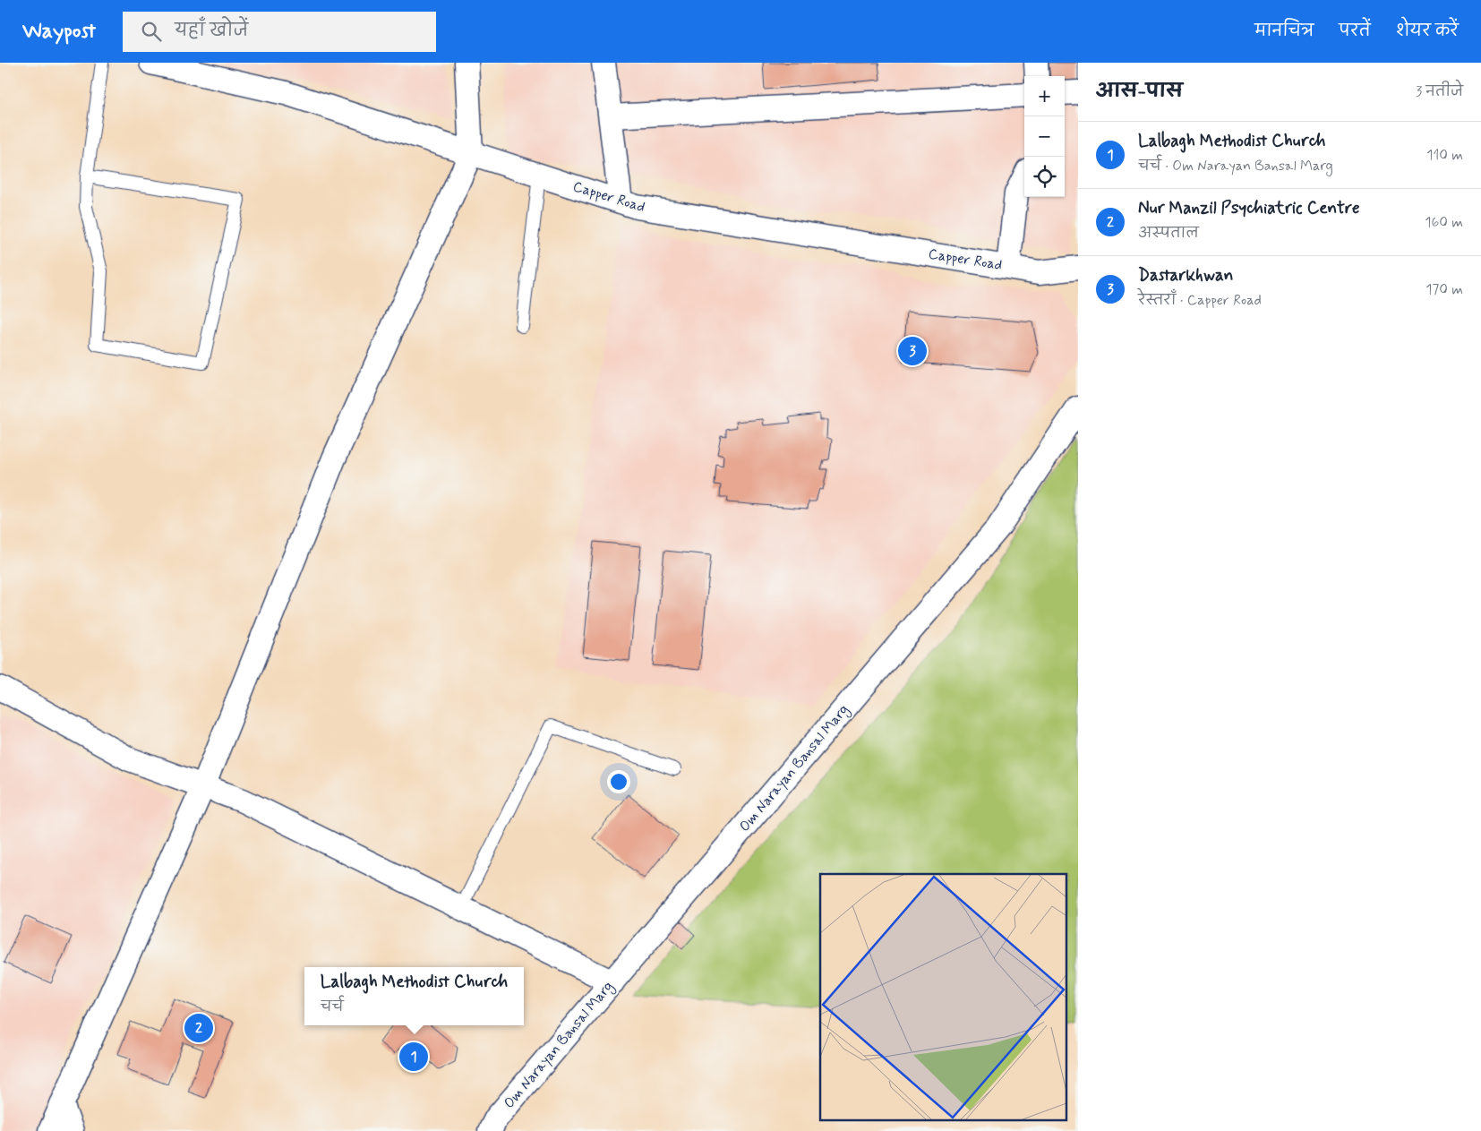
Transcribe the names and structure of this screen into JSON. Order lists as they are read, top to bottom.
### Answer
{
  "streets": {
    "street": ["Capper Road", "Om Narayan Bansal Marg"]
  },
  "page": {
    "header": "Waypost",
    "search": "यहाँ खोजें",
    "nav": ["मानचित्र", "परतें", "शेयर करें"],
    "heading": ["आस-पास", "3 नतीजे"],
    "map_buttons": ["+", "−"],
    "list": [
      {
        "mark": "1",
        "name": "Lalbagh Methodist Church",
        "note": "चर्च · Om Narayan Bansal Marg",
        "value": "110 m"
      },
      {
        "mark": "2",
        "name": "Nur Manzil Psychiatric Centre",
        "note": "अस्पताल",
        "value": "160 m"
      },
      {
        "mark": "3",
        "name": "Dastarkhwan",
        "note": "रेस्तराँ · Capper Road",
        "value": "170 m"
      }
    ],
    "pins": ["3", "2", "1"],
    "popup": ["Lalbagh Methodist Church", "चर्च"]
  }
}
